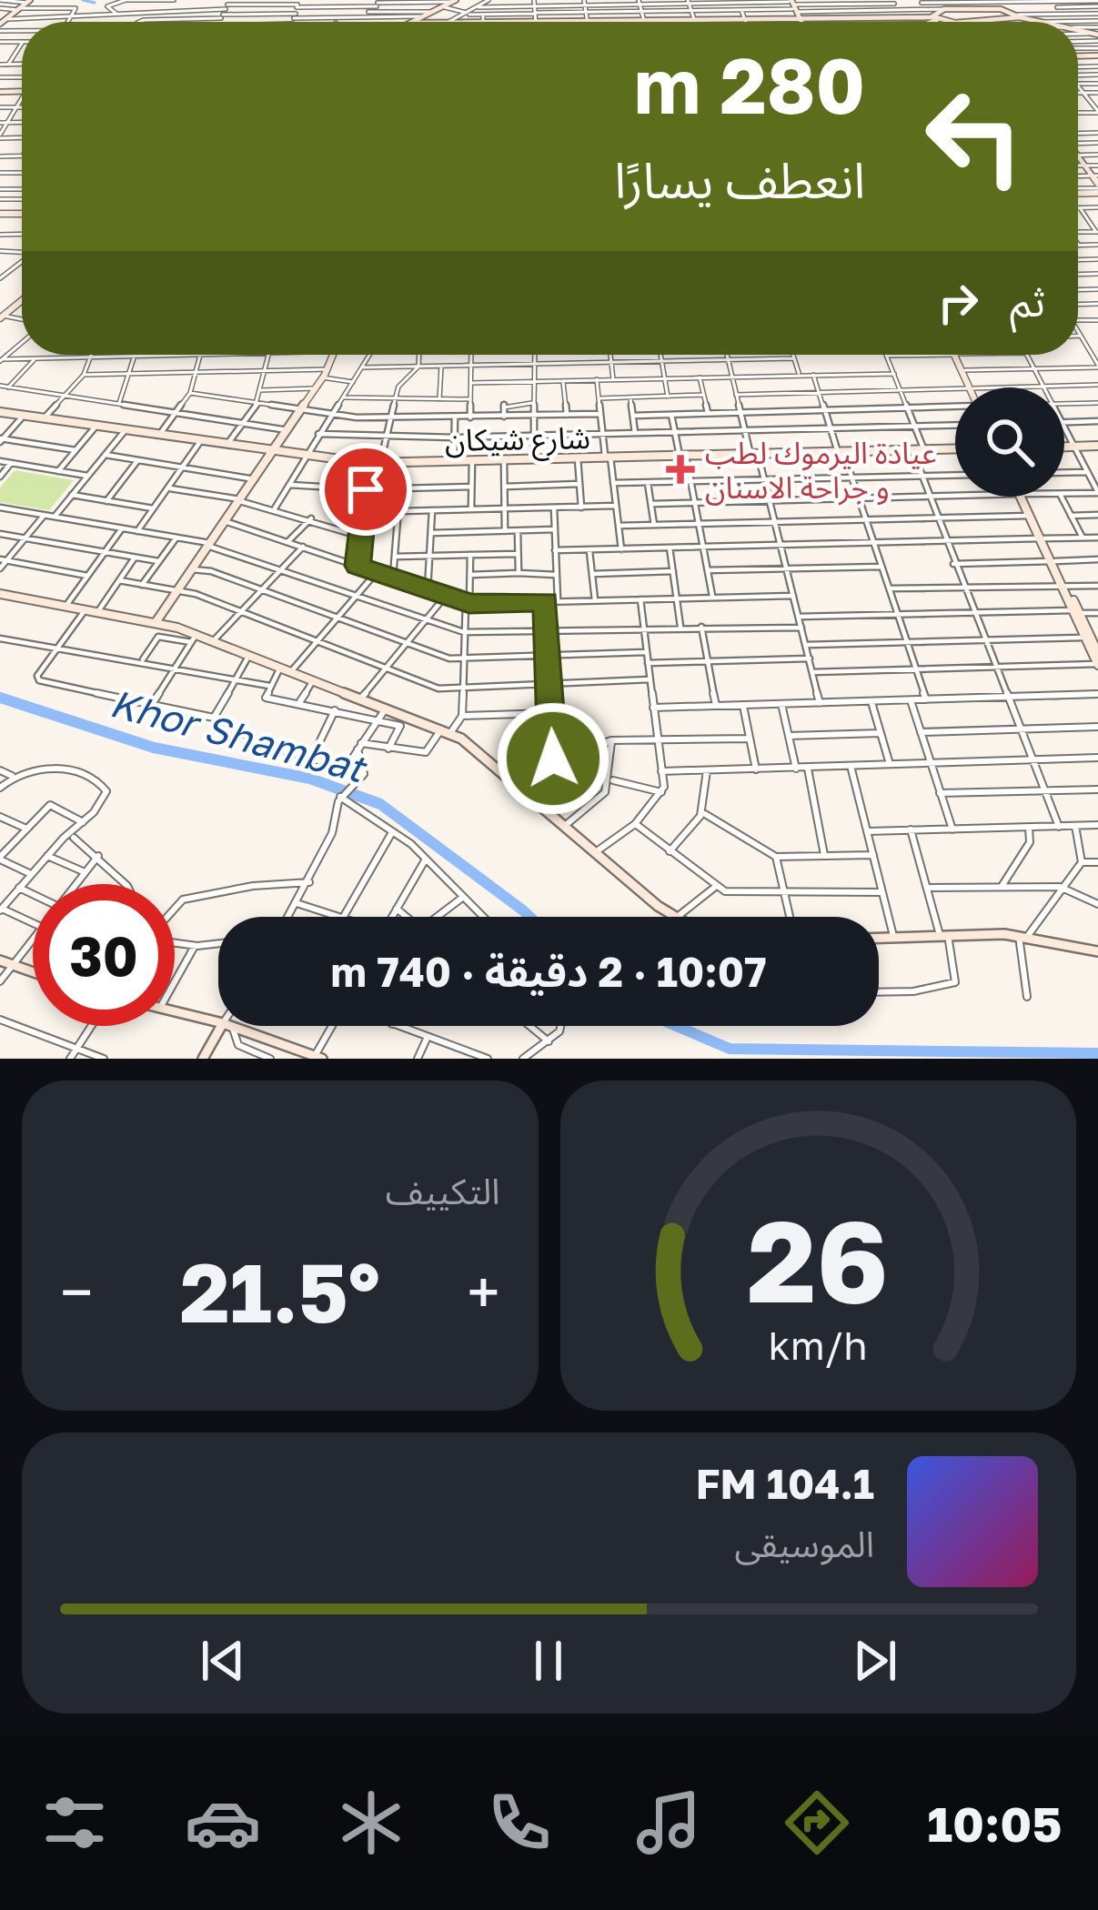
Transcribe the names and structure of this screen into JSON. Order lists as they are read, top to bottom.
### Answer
{
  "streets": {
    "street": ["شارع شيكان"]
  },
  "water": ["Khor Shambat"],
  "places": {
    "health": ["عيادة اليرموك لطب و جراحة الاسنان"]
  },
  "page": {
    "turn": ["280 m", "انعطف يسارًا"],
    "then": "ثم",
    "limit": "30",
    "trip": "10:07 · 2 دقيقة · 740 m",
    "tile": "التكييف",
    "heat": ["−", "21.5°", "+"],
    "song": ["104.1 FM", "الموسيقى"],
    "tabs": "10:05",
    "gauge": ["26", "km/h"]
  }
}
